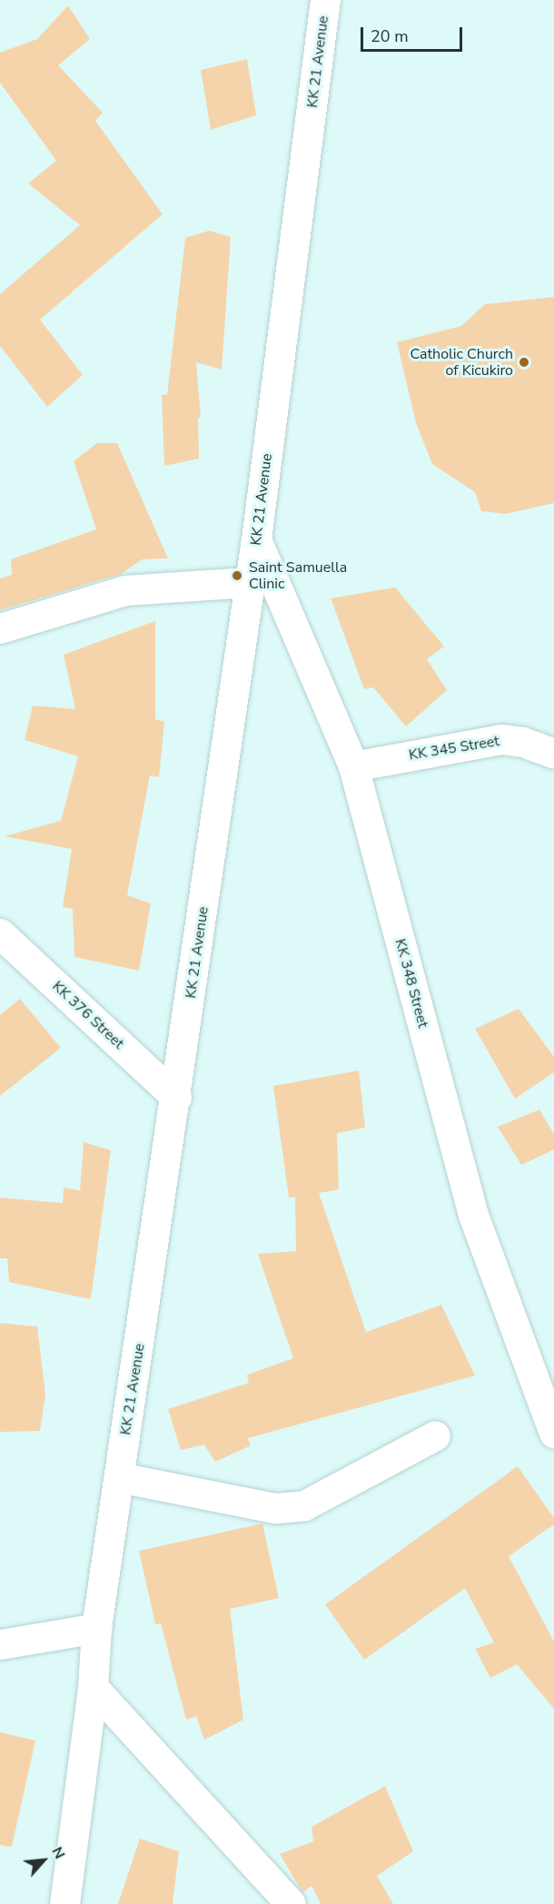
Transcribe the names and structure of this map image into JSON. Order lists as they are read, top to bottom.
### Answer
{
  "streets": {
    "street": [
      "KK 21 Avenue",
      "KK 345 Street",
      "KK 348 Street",
      "KK 376 Street"
    ]
  },
  "crossings": [
    ["KK 21 Avenue", "KK 348 Street"],
    ["KK 21 Avenue", "KK 376 Street"],
    ["KK 345 Street", "KK 348 Street"]
  ],
  "places": ["Catholic Church of Kicukiro", "Saint Samuella Clinic"],
  "scale_bar": "20 m",
  "north": "top right"
}
